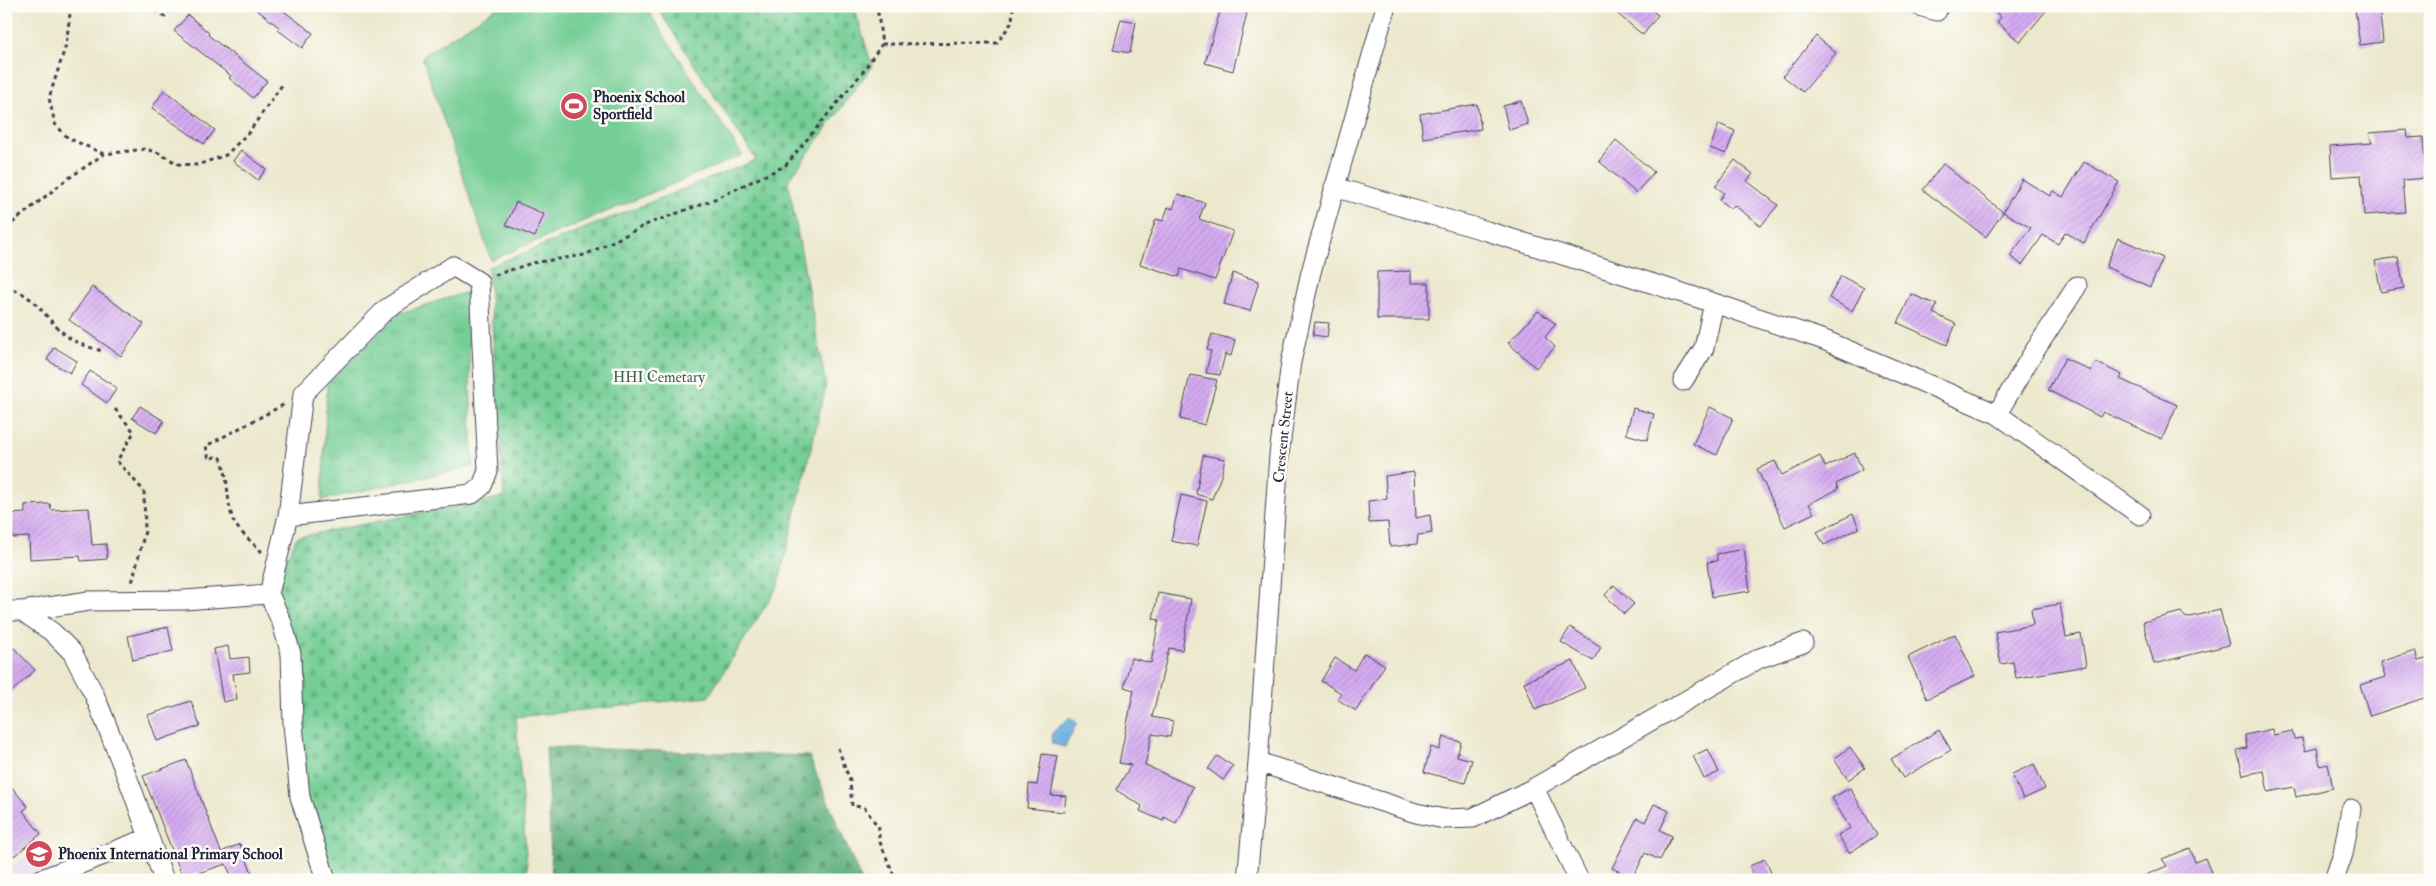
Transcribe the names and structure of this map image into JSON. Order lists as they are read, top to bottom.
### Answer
{
  "streets": {
    "street": ["Crescent Street"]
  },
  "parks": ["HHI Cemetary"],
  "places": {
    "sports": ["Phoenix School Sportfield"],
    "school or university": ["Phoenix International Primary School"]
  }
}
